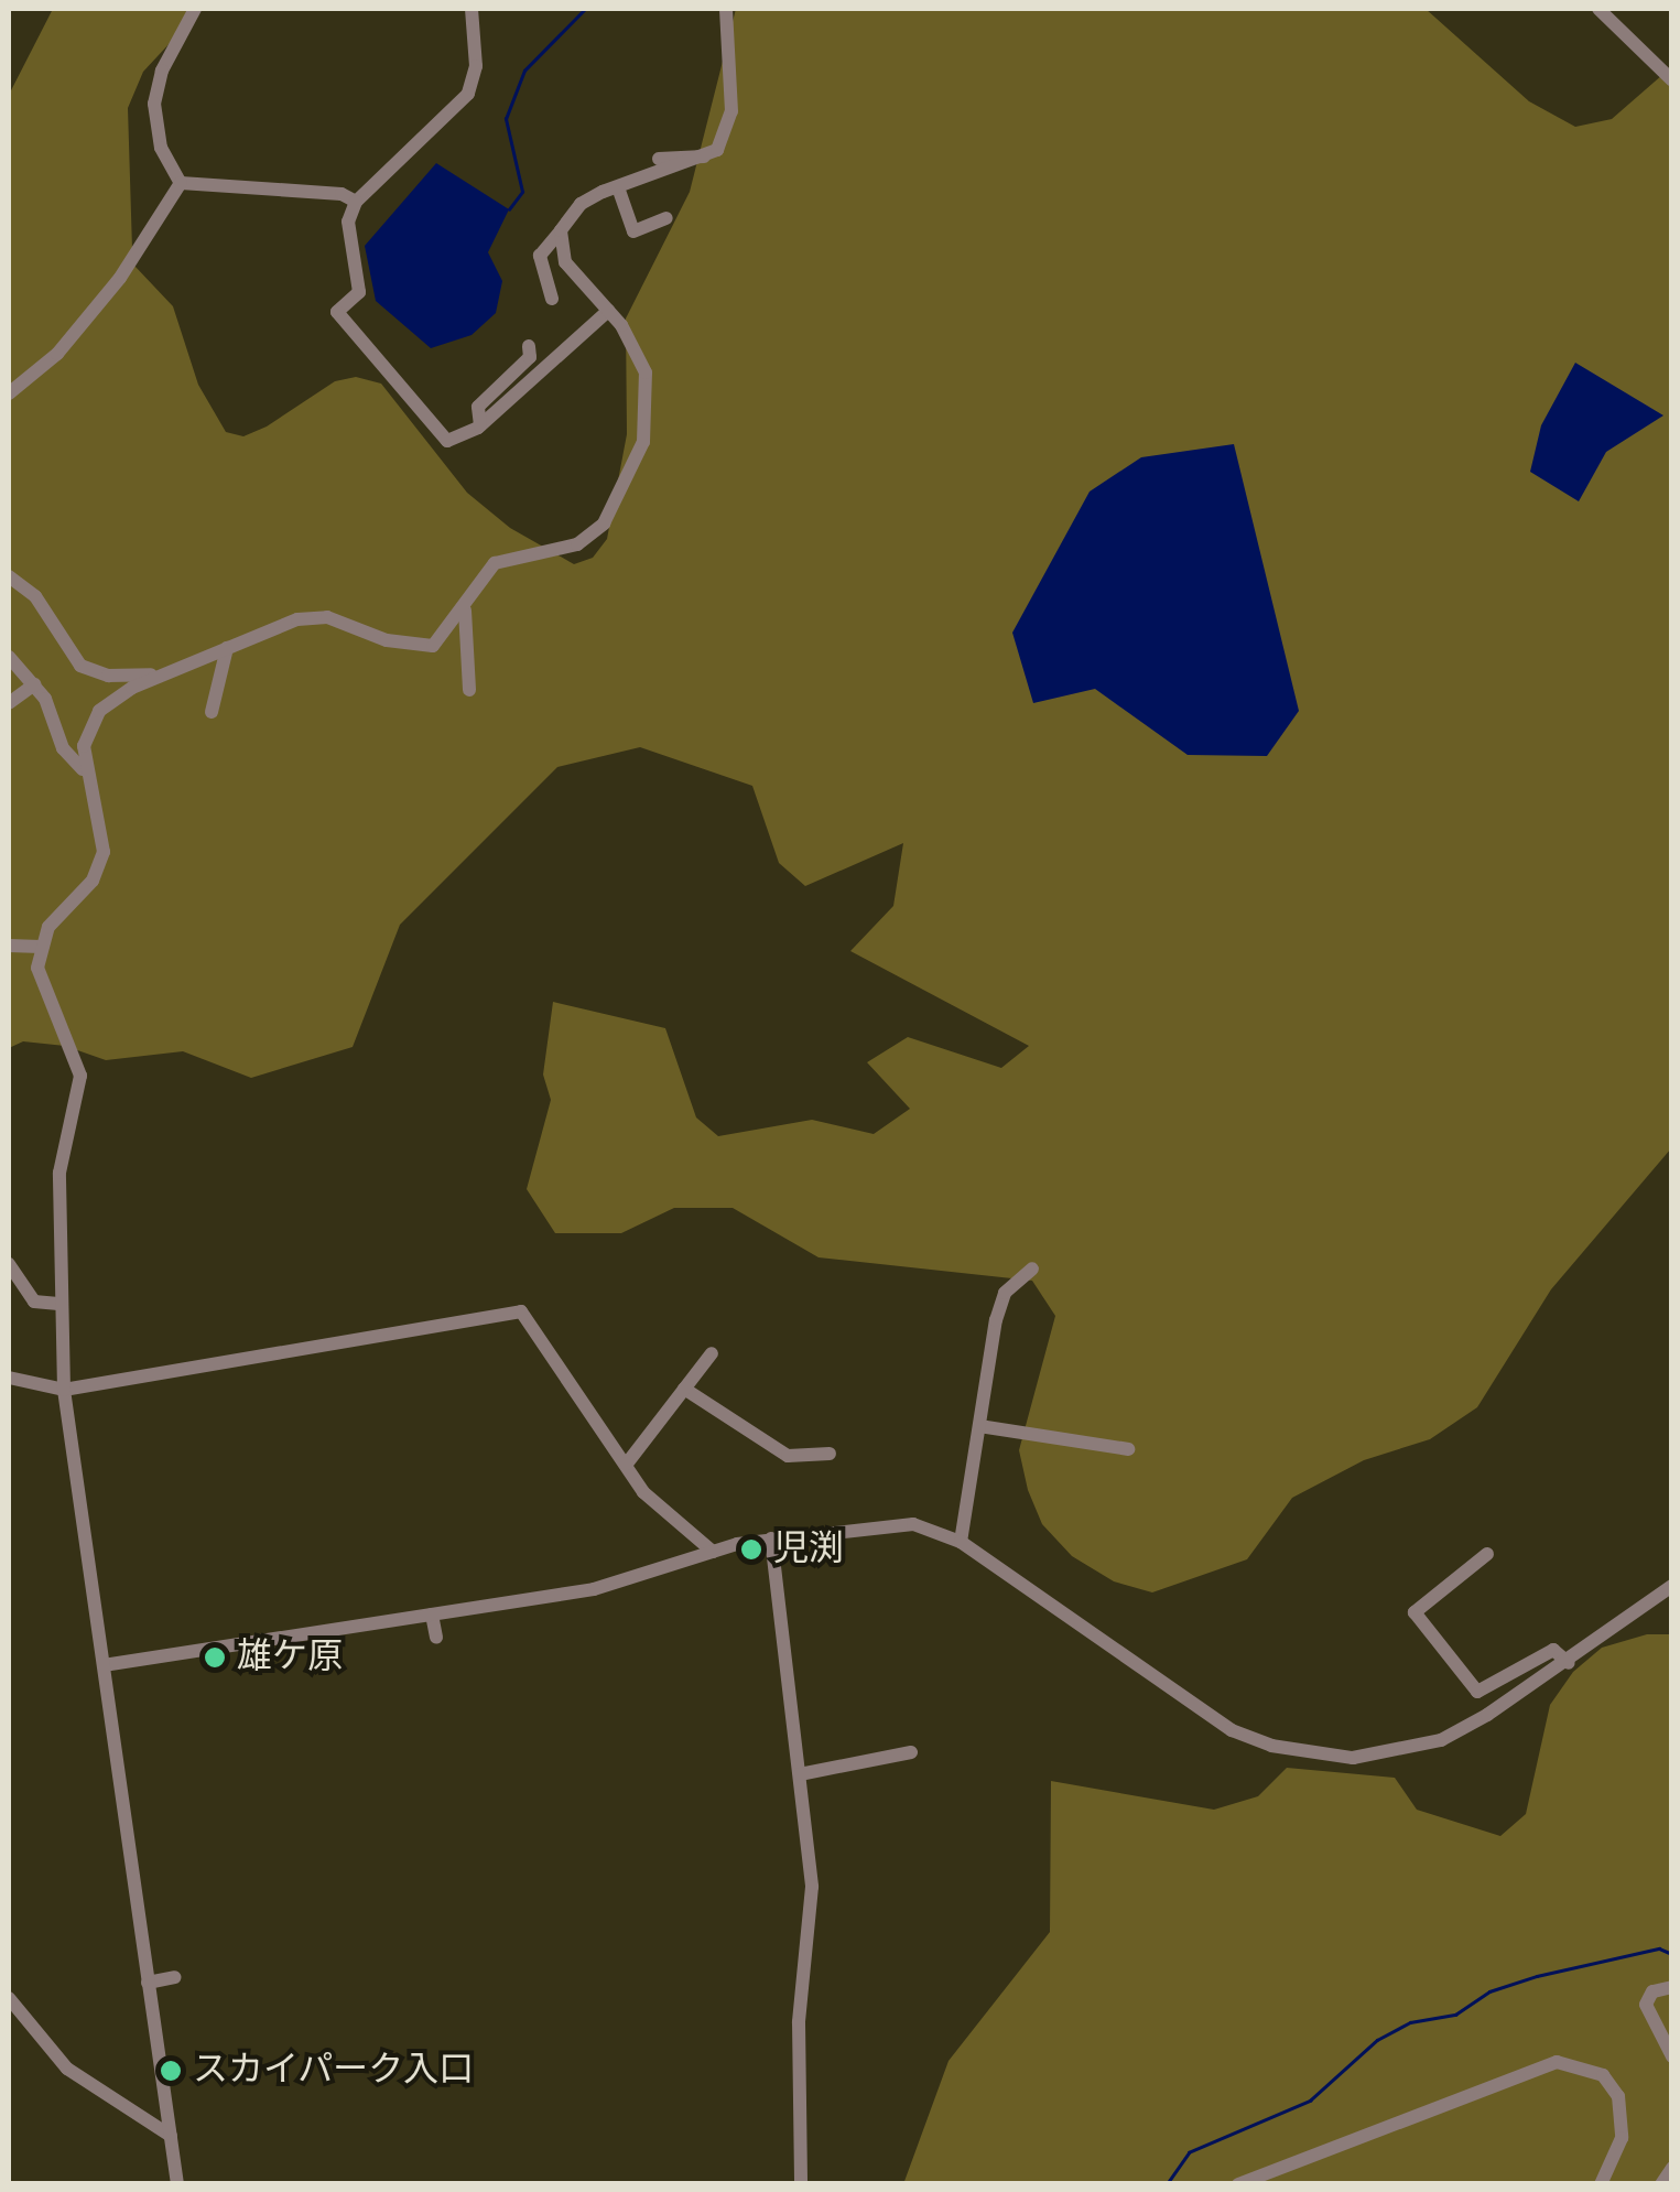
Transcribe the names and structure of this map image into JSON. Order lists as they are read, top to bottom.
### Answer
{
  "places": ["児渕", "雄ケ原", "スカイパーク入口"]
}
